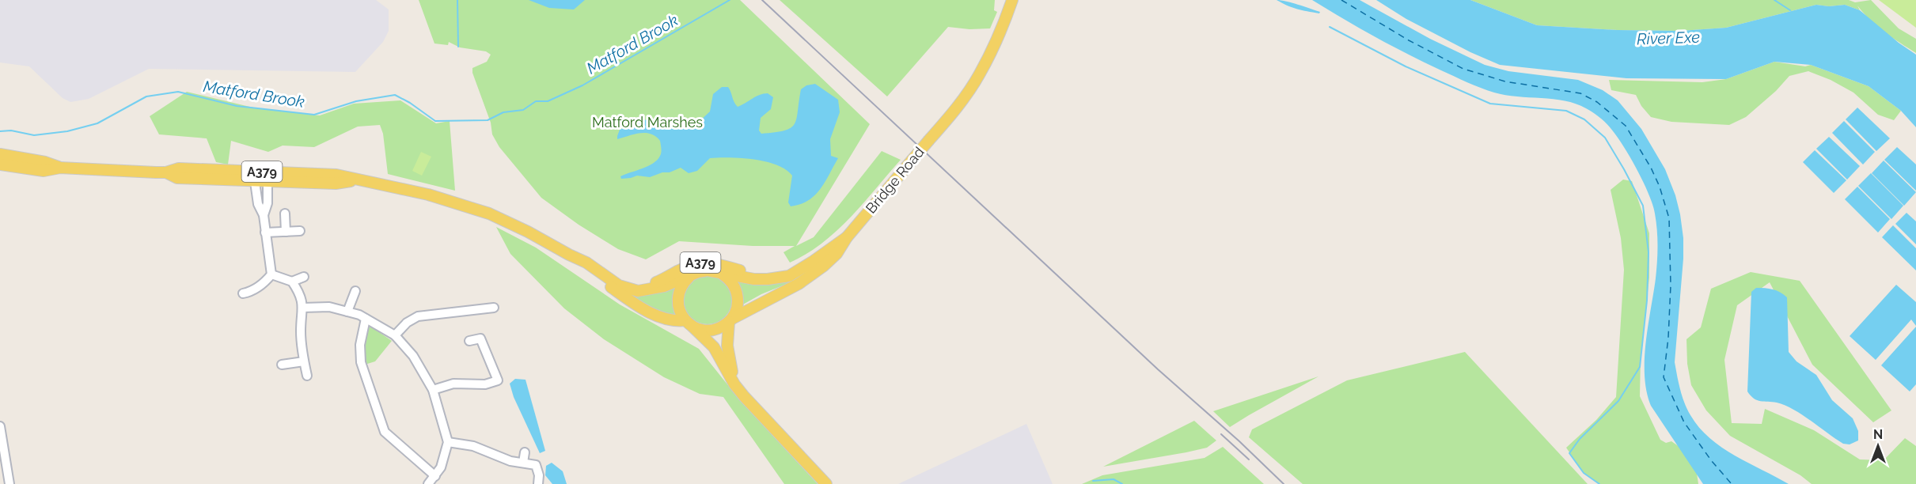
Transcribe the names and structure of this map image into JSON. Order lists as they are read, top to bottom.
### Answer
{
  "streets": {
    "main road": ["A379", "Bridge Road"]
  },
  "crossings": [
    ["A379", "Bridge Road"]
  ],
  "water": ["River Exe", "Matford Brook"],
  "parks": ["Matford Marshes"],
  "north": "top"
}
